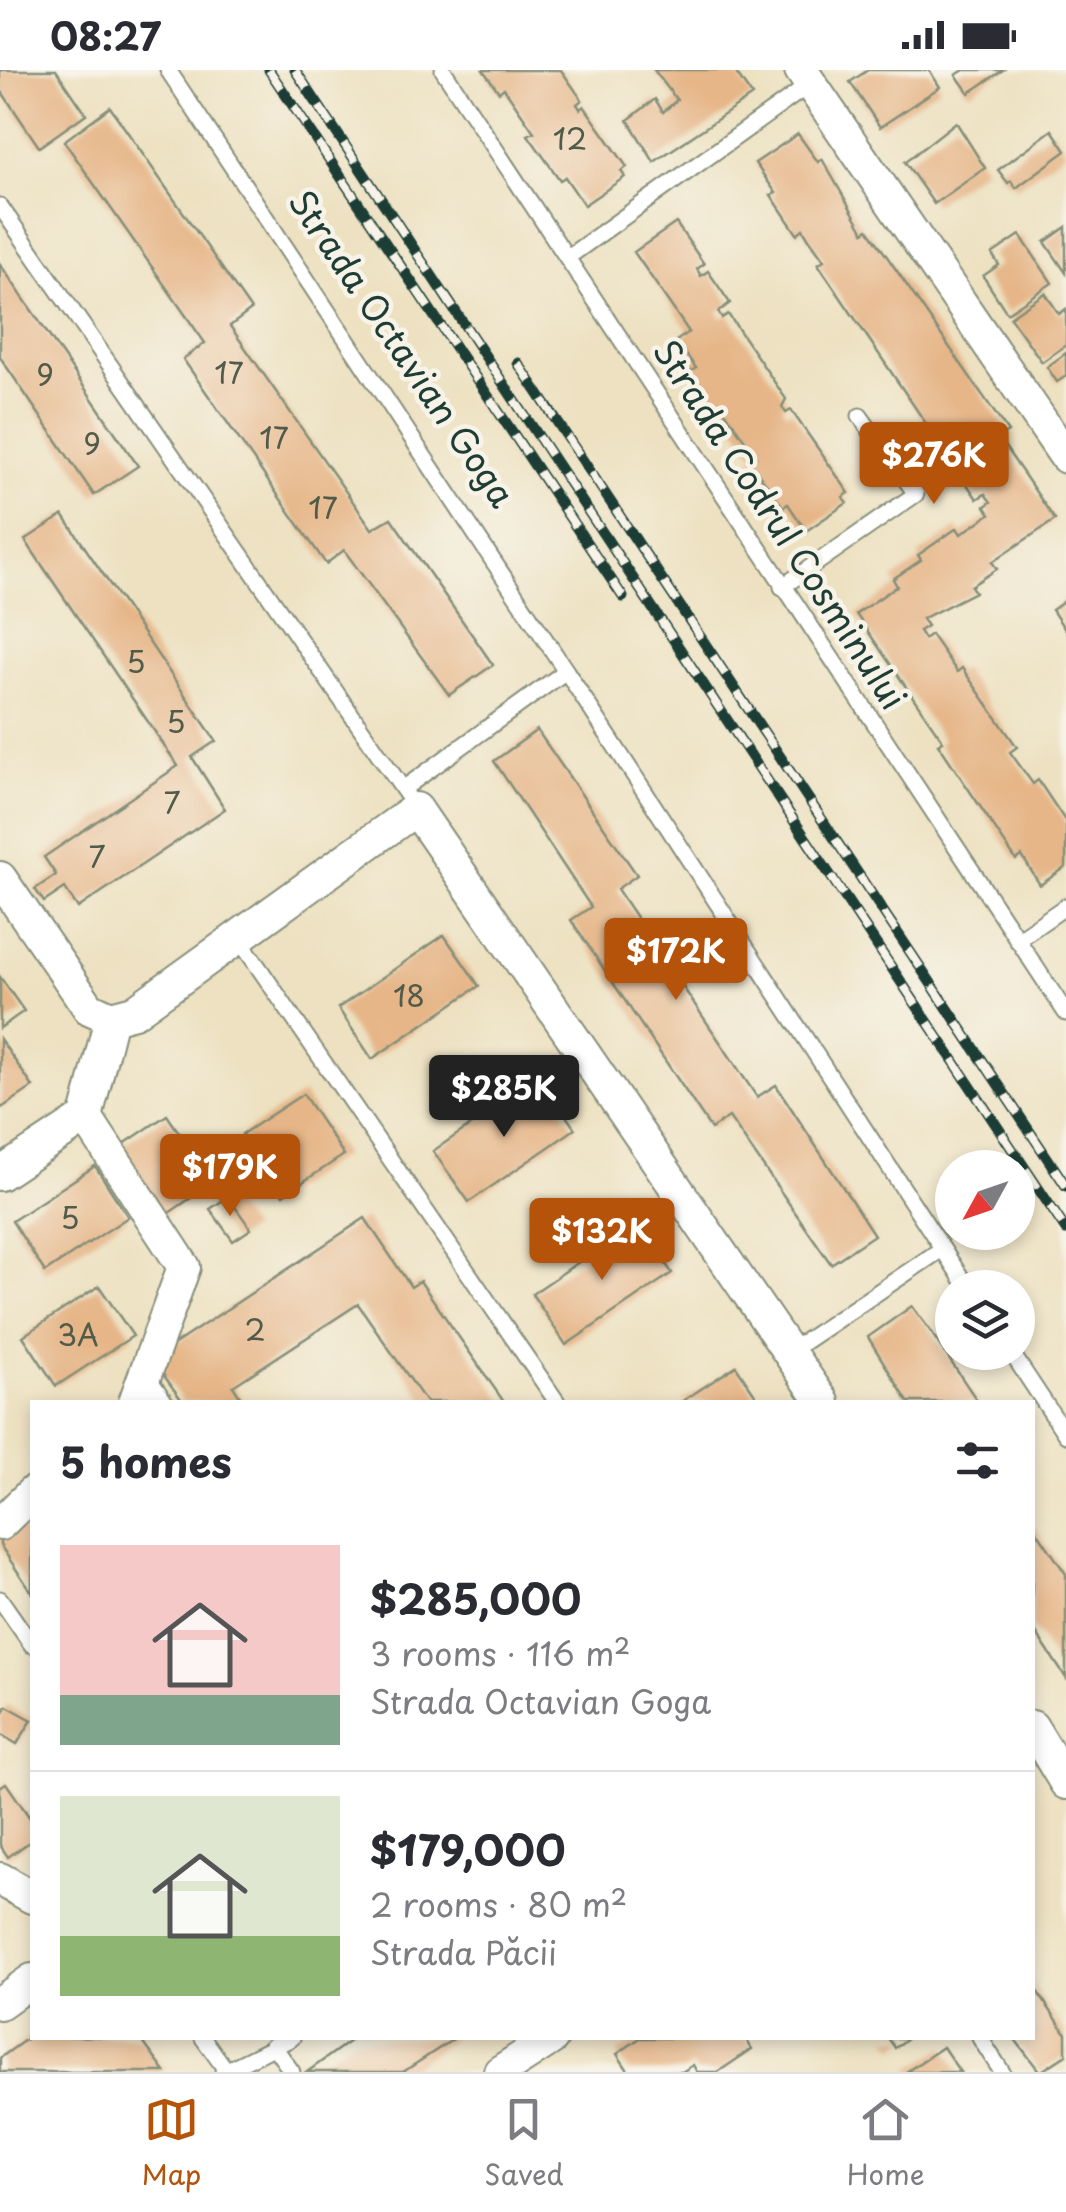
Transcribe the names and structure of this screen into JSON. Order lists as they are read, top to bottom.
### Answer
{
  "streets": {
    "lane": ["Strada Octavian Goga", "Strada Codrul Cosminului"]
  },
  "house_numbers": [
    "12",
    "17",
    "9",
    "17",
    "9",
    "17",
    "5",
    "5",
    "7",
    "7",
    "18",
    "5",
    "2",
    "3A"
  ],
  "north": "bottom left",
  "page": {
    "status": "08:27",
    "price": [
      "$276K",
      "$172K",
      "$285K",
      "$179K",
      "$132K"
    ],
    "heading": "5 homes",
    "list": [
      {
        "name": "$285,000",
        "note": "3 rooms · 116 m² · Strada Octavian Goga"
      },
      {
        "name": "$179,000",
        "note": "2 rooms · 80 m² · Strada Păcii"
      }
    ],
    "tabs": ["Map", "Saved", "Home"]
  }
}
